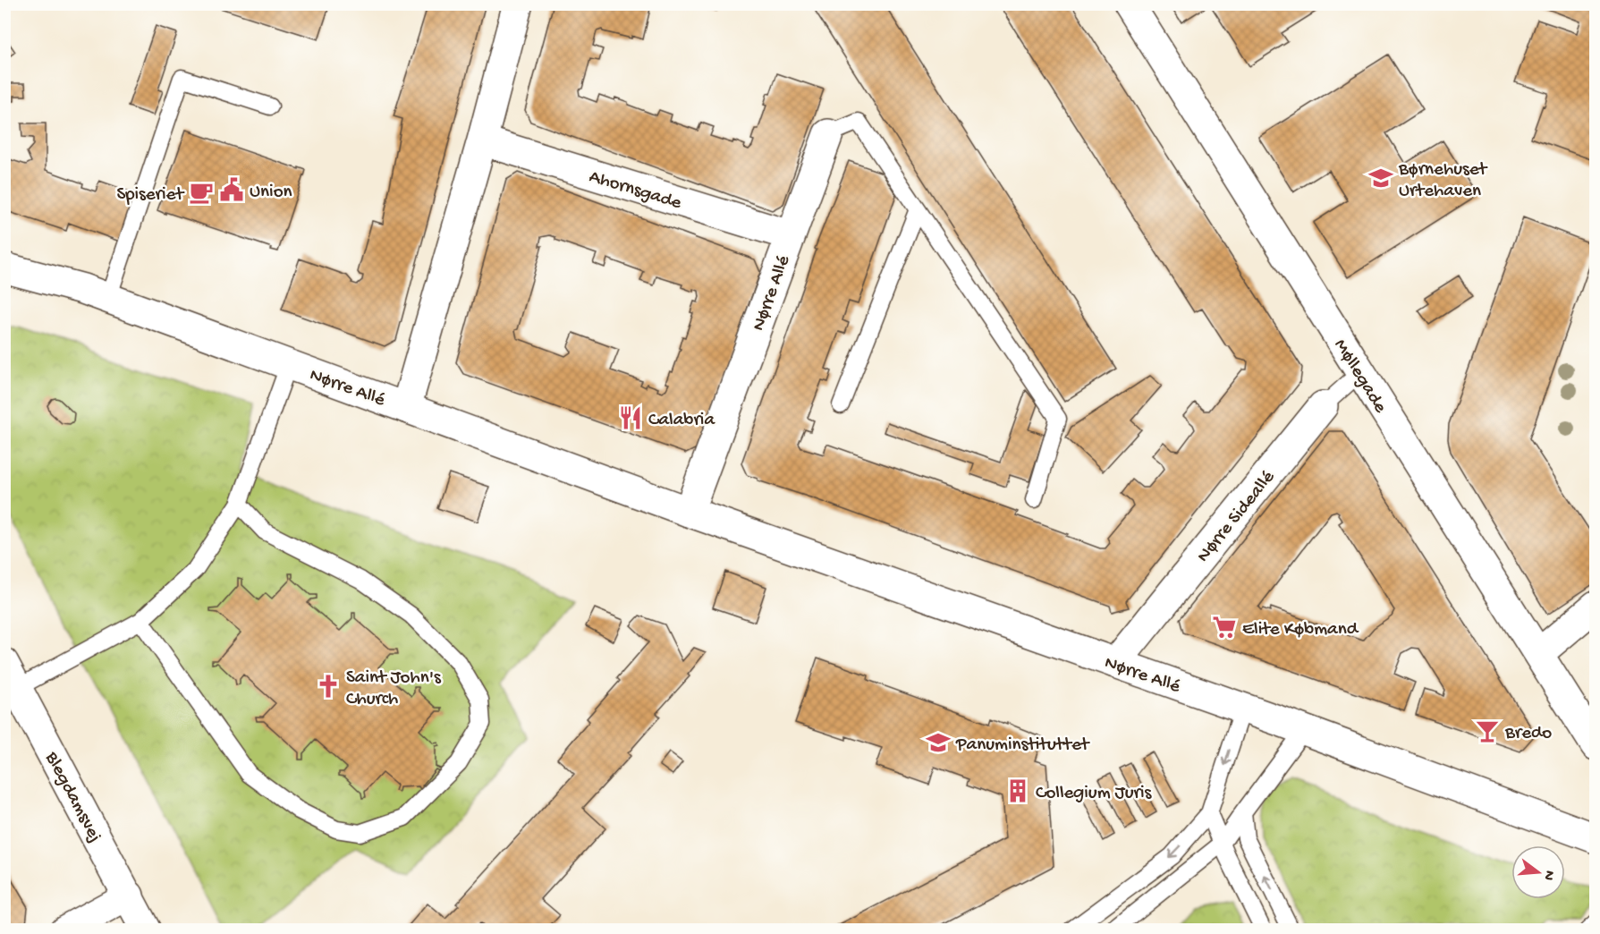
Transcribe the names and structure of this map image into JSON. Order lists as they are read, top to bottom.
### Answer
{
  "streets": {
    "street": [
      "Ahornsgade",
      "Nørre Allé",
      "Møllegade",
      "Nørre Sideallé",
      "Blegdamsvej"
    ]
  },
  "crossings": [
    ["Ahornsgade", "Nørre Allé"],
    ["Nørre Allé", "Nørre Sideallé"],
    ["Møllegade", "Nørre Sideallé"]
  ],
  "places": {
    "school or university": ["Børnehuset Urtehaven", "Panuminstituttet"],
    "public building": ["Union"],
    "cafe": ["Spiseriet"],
    "restaurant": ["Calabria"],
    "supermarket": ["Elite Købmand"],
    "church": ["Saint John's Church"],
    "bar": ["Bredo"],
    "building": ["Collegium Juris"]
  },
  "north": "right"
}
